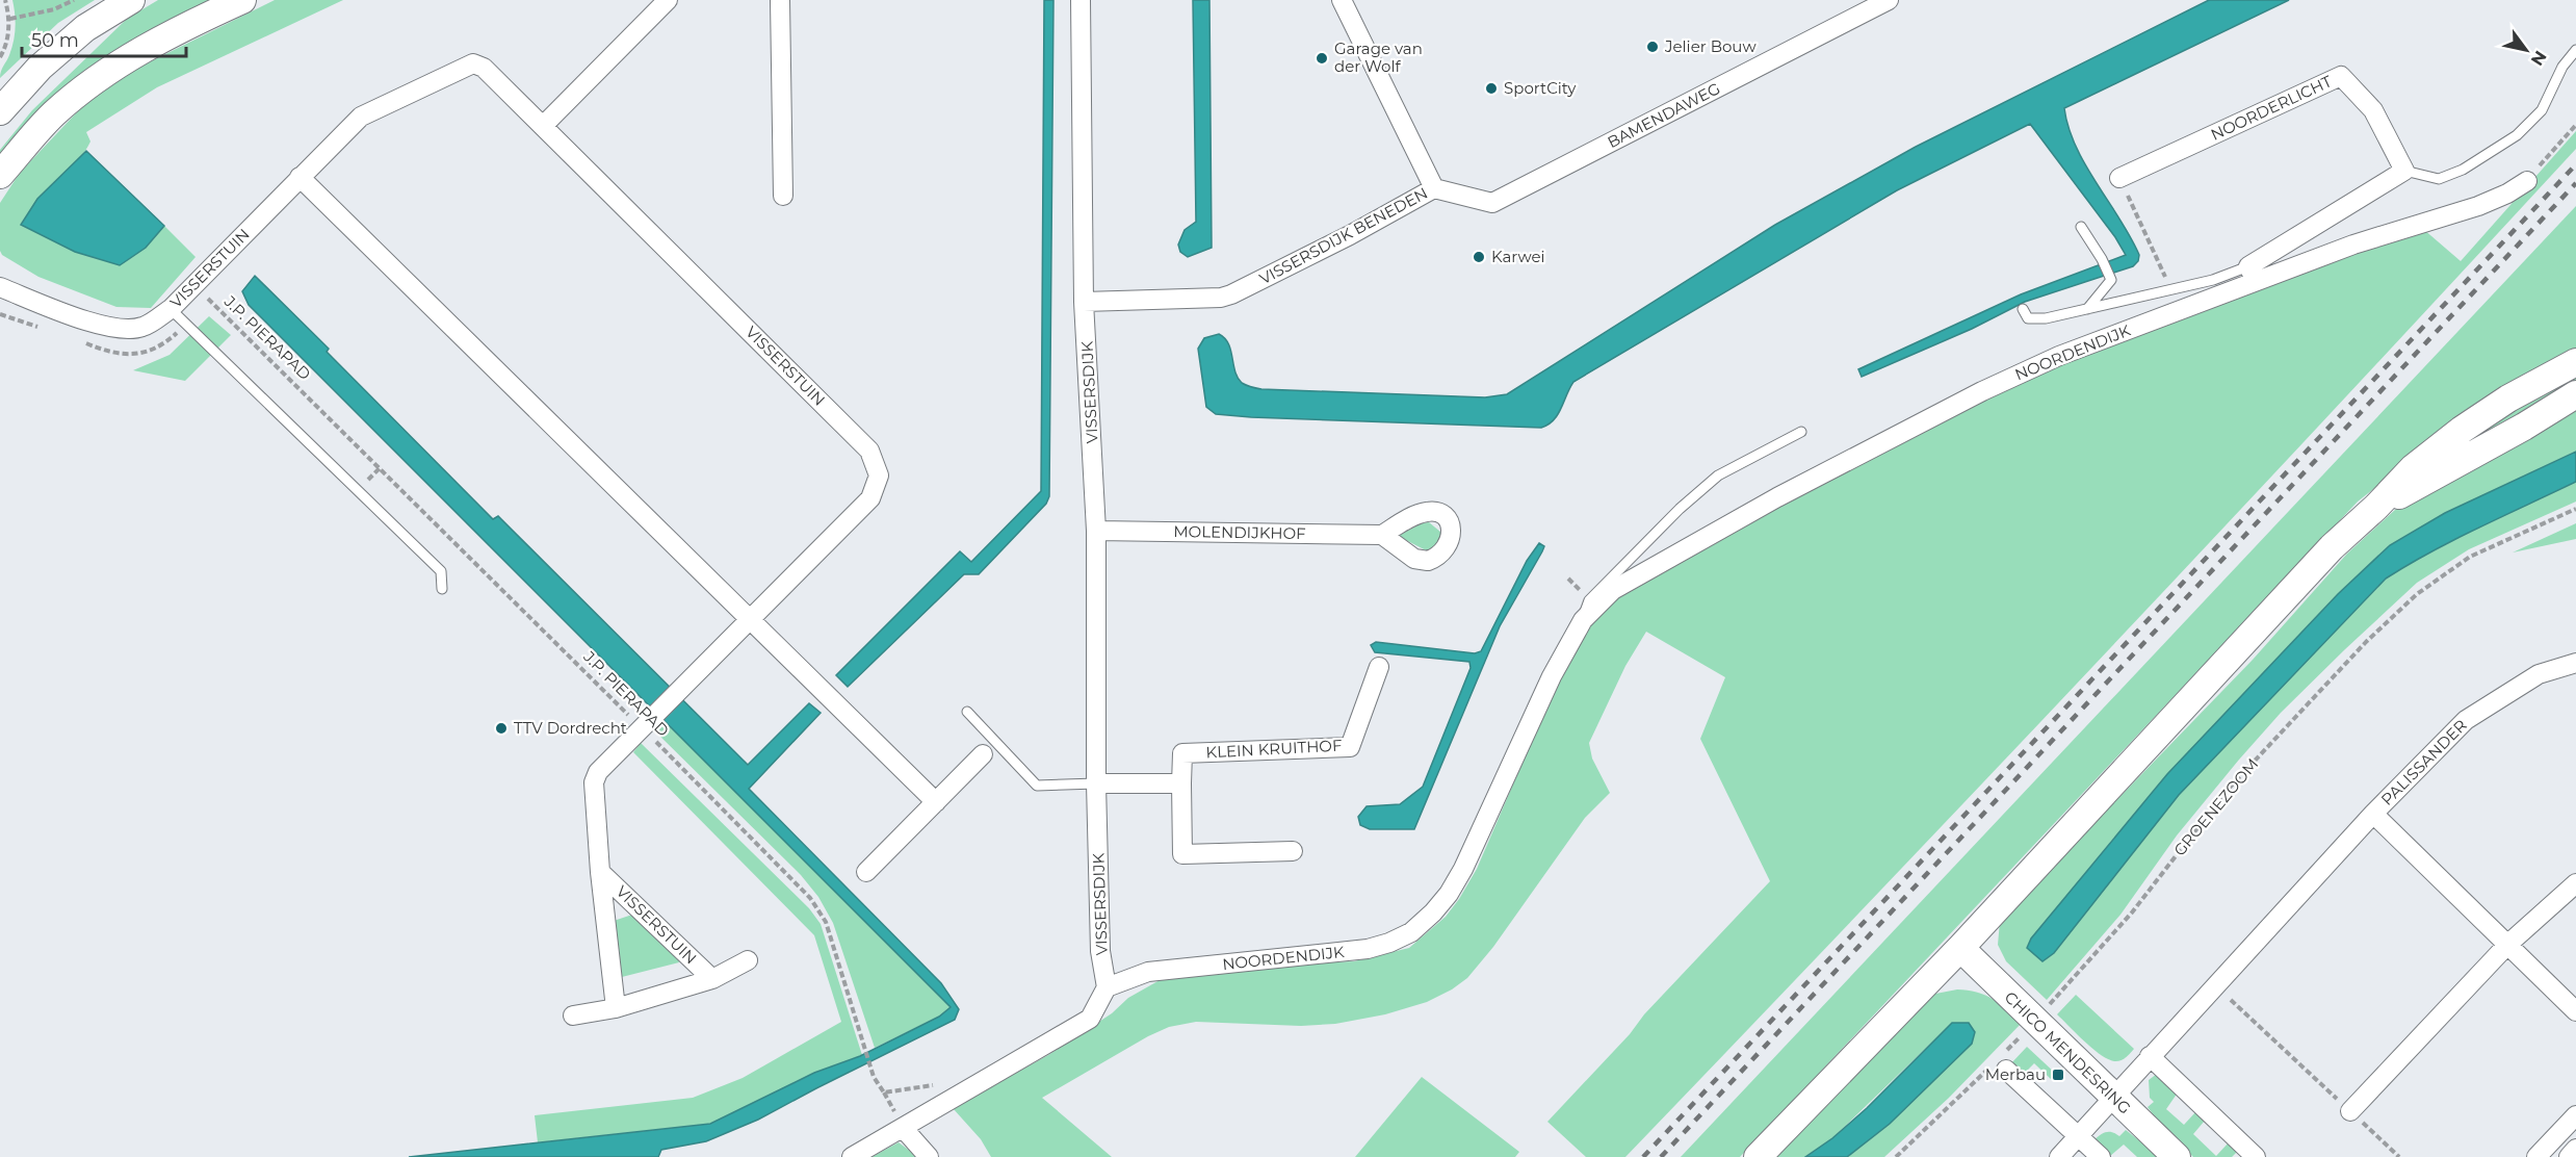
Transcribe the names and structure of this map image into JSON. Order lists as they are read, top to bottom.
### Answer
{
  "streets": {
    "street": [
      "NOORDERLICHT",
      "BAMENDAWEG",
      "VISSERSDIJK BENEDEN",
      "VISSERSTUIN",
      "NOORDENDIJK",
      "VISSERSDIJK",
      "MOLENDIJKHOF",
      "KLEIN KRUITHOF",
      "PALISSANDER",
      "CHICO MENDESRING"
    ],
    "path": ["J.P. PIERAPAD", "GROENEZOOM"]
  },
  "crossings": [
    ["BAMENDAWEG", "VISSERSDIJK BENEDEN"],
    ["VISSERSDIJK BENEDEN", "VISSERSDIJK"],
    ["VISSERSTUIN", "J.P. PIERAPAD"],
    ["NOORDENDIJK", "VISSERSDIJK"],
    ["VISSERSDIJK", "MOLENDIJKHOF"],
    ["PALISSANDER", "CHICO MENDESRING"],
    ["GROENEZOOM", "CHICO MENDESRING"]
  ],
  "places": {
    "other": [
      "Jelier Bouw",
      "Garage van der Wolf",
      "SportCity",
      "Karwei",
      "TTV Dordrecht"
    ],
    "transit": ["Merbau"]
  },
  "scale_bar": "50 m",
  "north": "bottom right"
}
